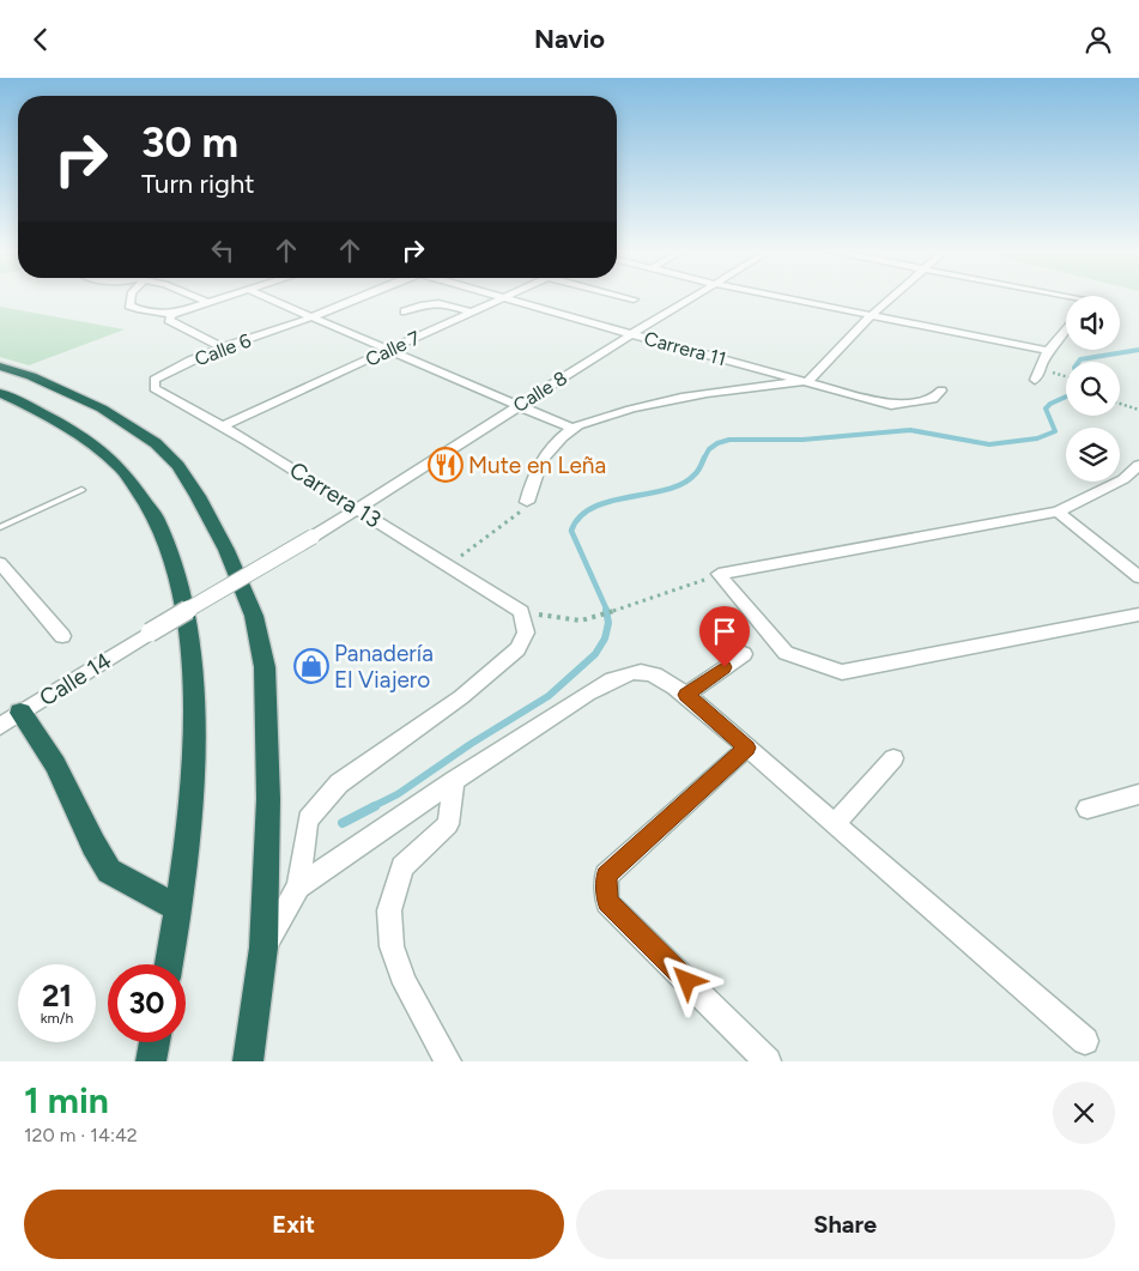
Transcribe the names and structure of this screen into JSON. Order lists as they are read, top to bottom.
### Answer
{
  "streets": {
    "street": [
      "Calle 7",
      "Carrera 11",
      "Calle 6",
      "Calle 8",
      "Carrera 13",
      "Calle 14"
    ]
  },
  "crossings": [
    ["Calle 7", "Carrera 11"],
    ["Calle 7", "Carrera 13"],
    ["Carrera 11", "Calle 8"],
    ["Calle 6", "Carrera 13"],
    ["Calle 8", "Carrera 13"],
    ["Calle 8", "Calle 14"]
  ],
  "places": {
    "restaurant": ["Mute en Leña"],
    "shop": ["Panadería El Viajero"]
  },
  "page": {
    "header": "Navio",
    "turn": ["30 m", "Turn right"],
    "speed": "21 km/h",
    "limit": "30",
    "heading": ["1 min", "120 m · 14:42"],
    "buttons": ["Exit", "Share"]
  }
}
